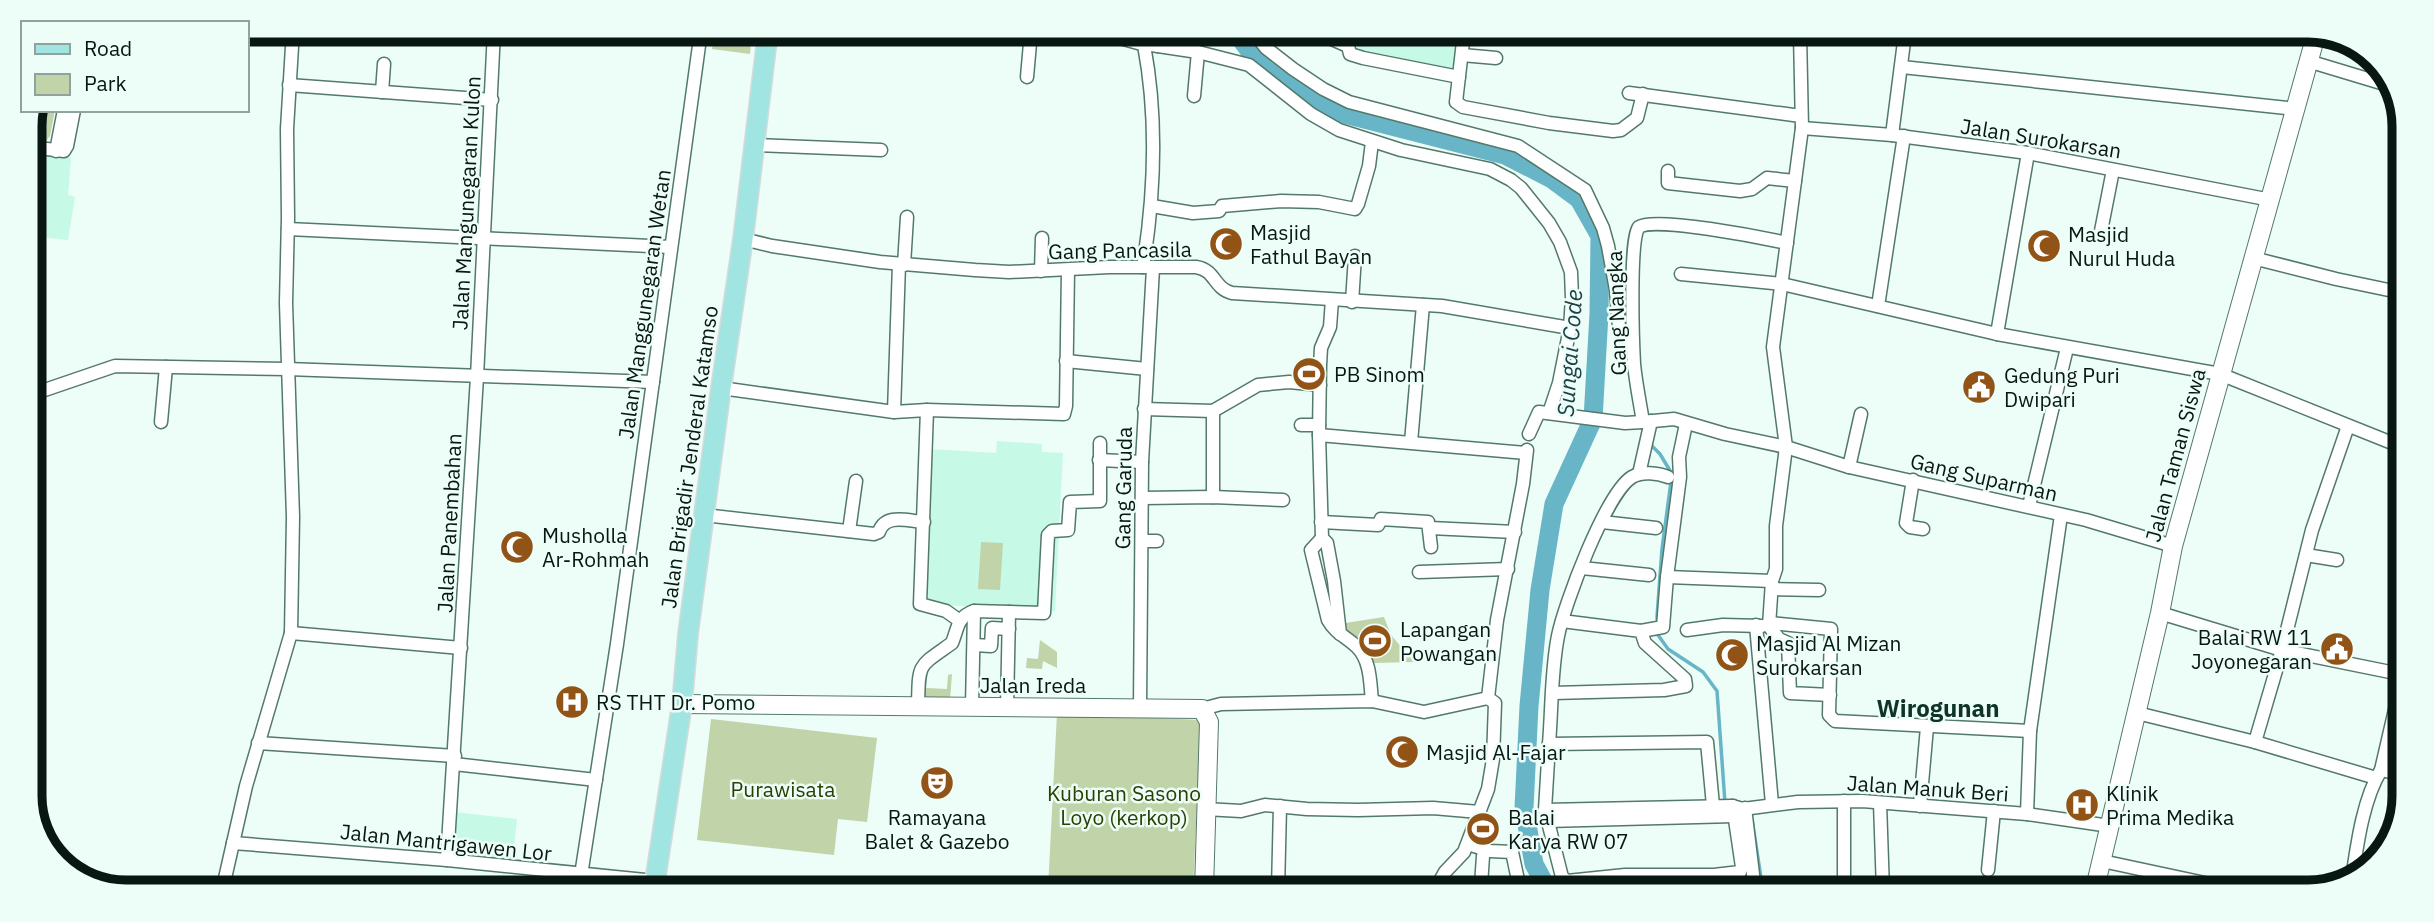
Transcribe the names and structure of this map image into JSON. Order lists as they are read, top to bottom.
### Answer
{
  "streets": {
    "main road": ["Jalan Taman Siswa", "Jalan Brigadir Jenderal Katamso", "Jalan Ireda"],
    "street": [
      "Jalan Surokarsan",
      "Jalan Mangunegaran Kulon",
      "Gang Pancasila",
      "Jalan Manggunegaran Wetan",
      "Gang Nangka",
      "Gang Suparman",
      "Gang Garuda",
      "Jalan Panembahan",
      "Jalan Manuk Beri",
      "Jalan Mantrigawen Lor"
    ]
  },
  "crossings": [
    ["Jalan Surokarsan", "Jalan Taman Siswa"],
    ["Jalan Mangunegaran Kulon", "Jalan Panembahan"],
    ["Gang Pancasila", "Jalan Brigadir Jenderal Katamso"],
    ["Gang Pancasila", "Gang Garuda"],
    ["Jalan Taman Siswa", "Gang Suparman"],
    ["Jalan Taman Siswa", "Jalan Manuk Beri"],
    ["Jalan Brigadir Jenderal Katamso", "Jalan Ireda"],
    ["Gang Garuda", "Jalan Ireda"],
    ["Jalan Panembahan", "Jalan Mantrigawen Lor"]
  ],
  "districts": ["Wirogunan"],
  "water": ["Sungai Code"],
  "parks": ["Purawisata", "Kuburan Sasono Loyo (kerkop)"],
  "places": {
    "mosque": [
      "Masjid Fathul Bayan",
      "Masjid Nurul Huda",
      "Musholla Ar-Rohmah",
      "Masjid Al Mizan Surokarsan",
      "Masjid Al-Fajar"
    ],
    "sports": ["PB Sinom", "Lapangan Powangan", "Balai Karya RW 07"],
    "public building": ["Gedung Puri Dwipari", "Balai RW 11 Joyonegaran"],
    "hospital": ["RS THT Dr. Pomo", "Klinik Prima Medika"],
    "theatre": ["Ramayana Balet & Gazebo"]
  },
  "legend": ["Road", "Park"]
}
